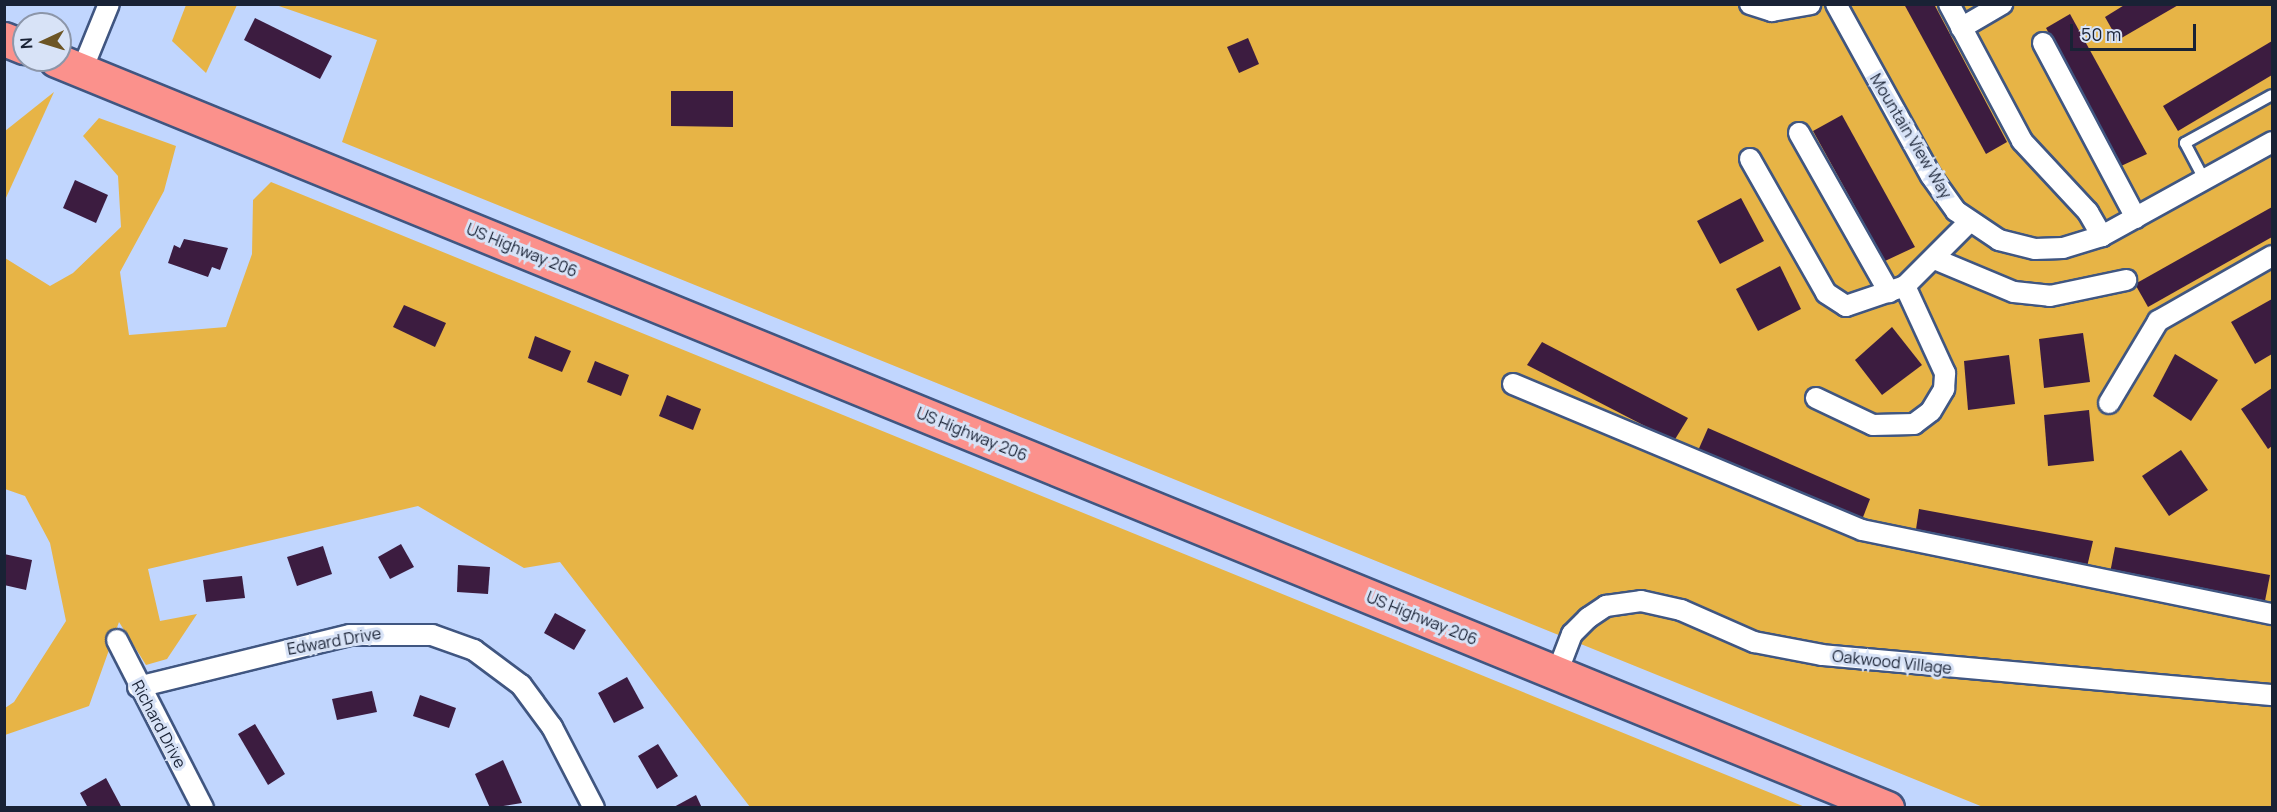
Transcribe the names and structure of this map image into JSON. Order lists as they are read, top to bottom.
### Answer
{
  "streets": {
    "highway": ["US Highway 206"],
    "street": [
      "Mountain View Way",
      "Edward Drive",
      "Oakwood Village",
      "Richard Drive"
    ]
  },
  "crossings": [
    ["US Highway 206", "Oakwood Village"],
    ["Edward Drive", "Richard Drive"]
  ],
  "scale_bar": "50 m",
  "north": "left"
}
